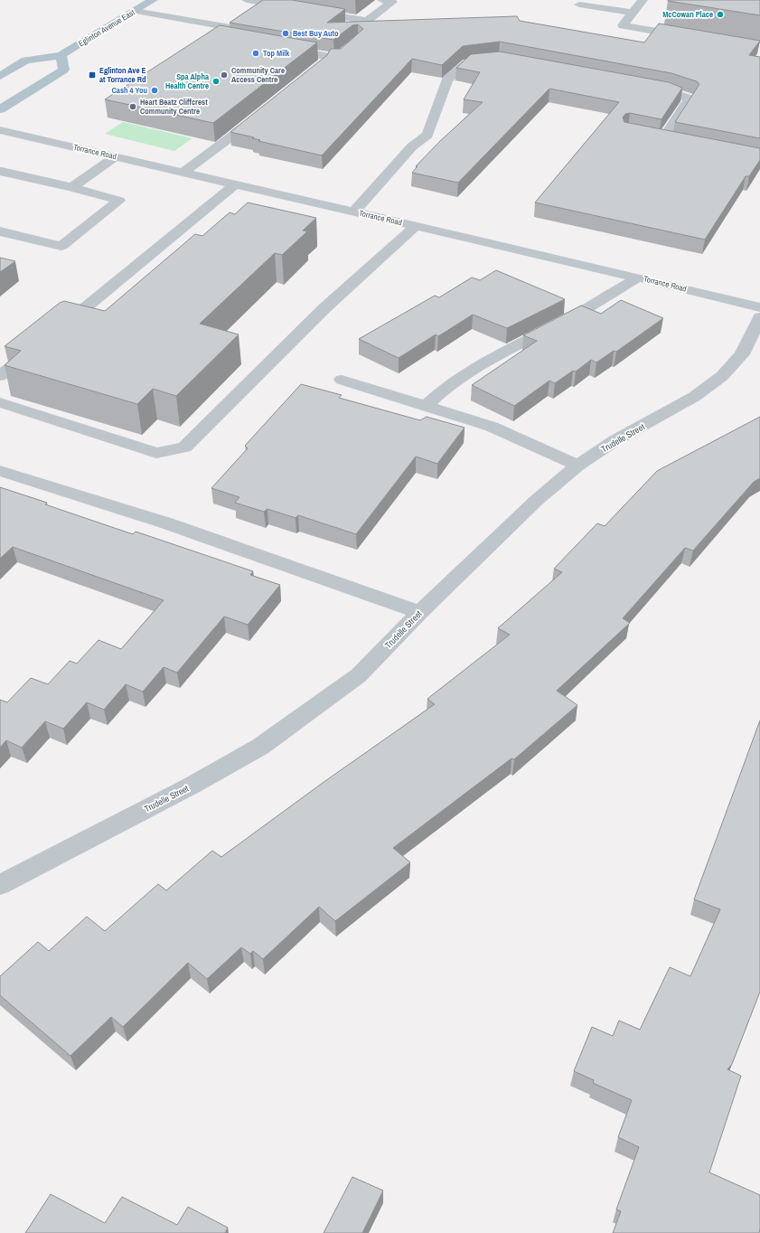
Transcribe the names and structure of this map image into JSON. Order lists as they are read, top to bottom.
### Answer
{
  "streets": {
    "main road": ["Eglinton Avenue East"],
    "street": ["Torrance Road", "Trudelle Street"]
  },
  "places": {
    "other": [
      "McCowan Place",
      "Best Buy Auto",
      "Top Milk",
      "Community Care Access Centre",
      "Spa Alpha Health Centre",
      "Cash 4 You",
      "Heart Beatz Cliffcrest Community Centre"
    ],
    "transit": ["Eglinton Ave E at Torrance Rd"]
  }
}
